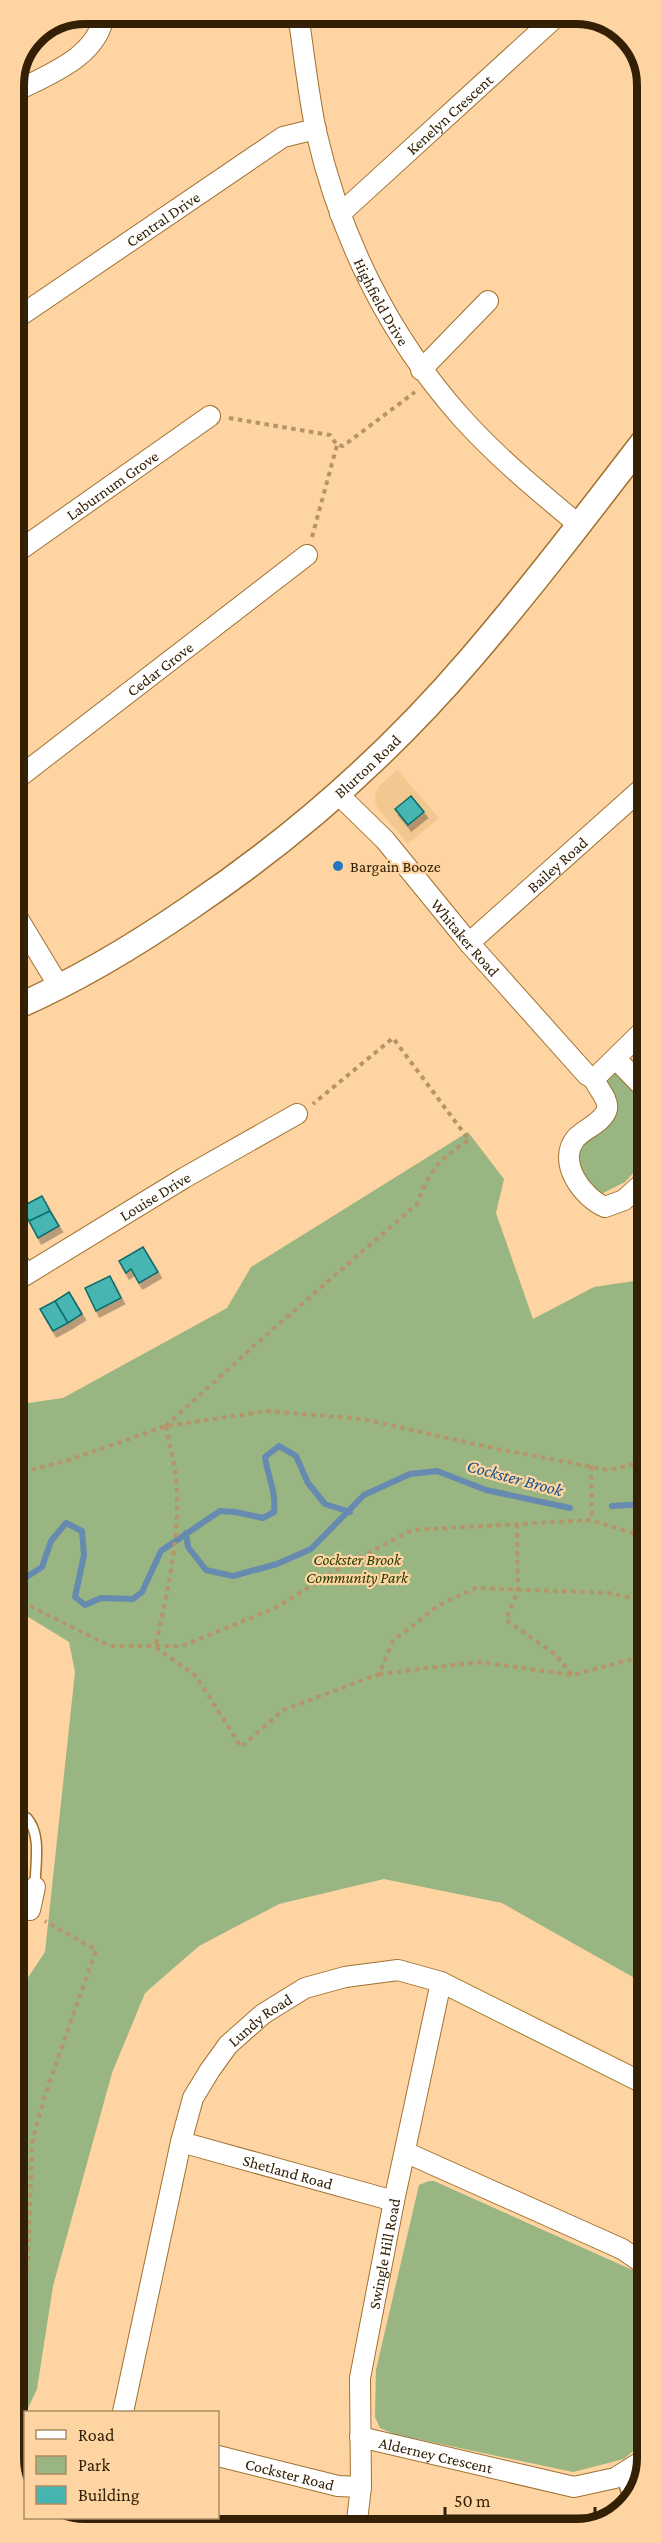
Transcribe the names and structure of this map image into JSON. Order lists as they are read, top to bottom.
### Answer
{
  "streets": {
    "street": [
      "Kenelyn Crescent",
      "Central Drive",
      "Highfield Drive",
      "Laburnum Grove",
      "Cedar Grove",
      "Blurton Road",
      "Bailey Road",
      "Whitaker Road",
      "Louise Drive",
      "Lundy Road",
      "Shetland Road",
      "Swingle Hill Road",
      "Alderney Crescent",
      "Cockster Road"
    ]
  },
  "crossings": [
    ["Kenelyn Crescent", "Highfield Drive"],
    ["Central Drive", "Highfield Drive"],
    ["Highfield Drive", "Blurton Road"],
    ["Blurton Road", "Whitaker Road"],
    ["Bailey Road", "Whitaker Road"],
    ["Lundy Road", "Shetland Road"],
    ["Lundy Road", "Swingle Hill Road"],
    ["Shetland Road", "Swingle Hill Road"],
    ["Swingle Hill Road", "Alderney Crescent"],
    ["Swingle Hill Road", "Cockster Road"]
  ],
  "water": ["Cockster Brook"],
  "parks": ["Cockster Brook Community Park"],
  "places": ["Bargain Booze"],
  "legend": ["Road", "Park", "Building"],
  "scale_bar": "50 m"
}
